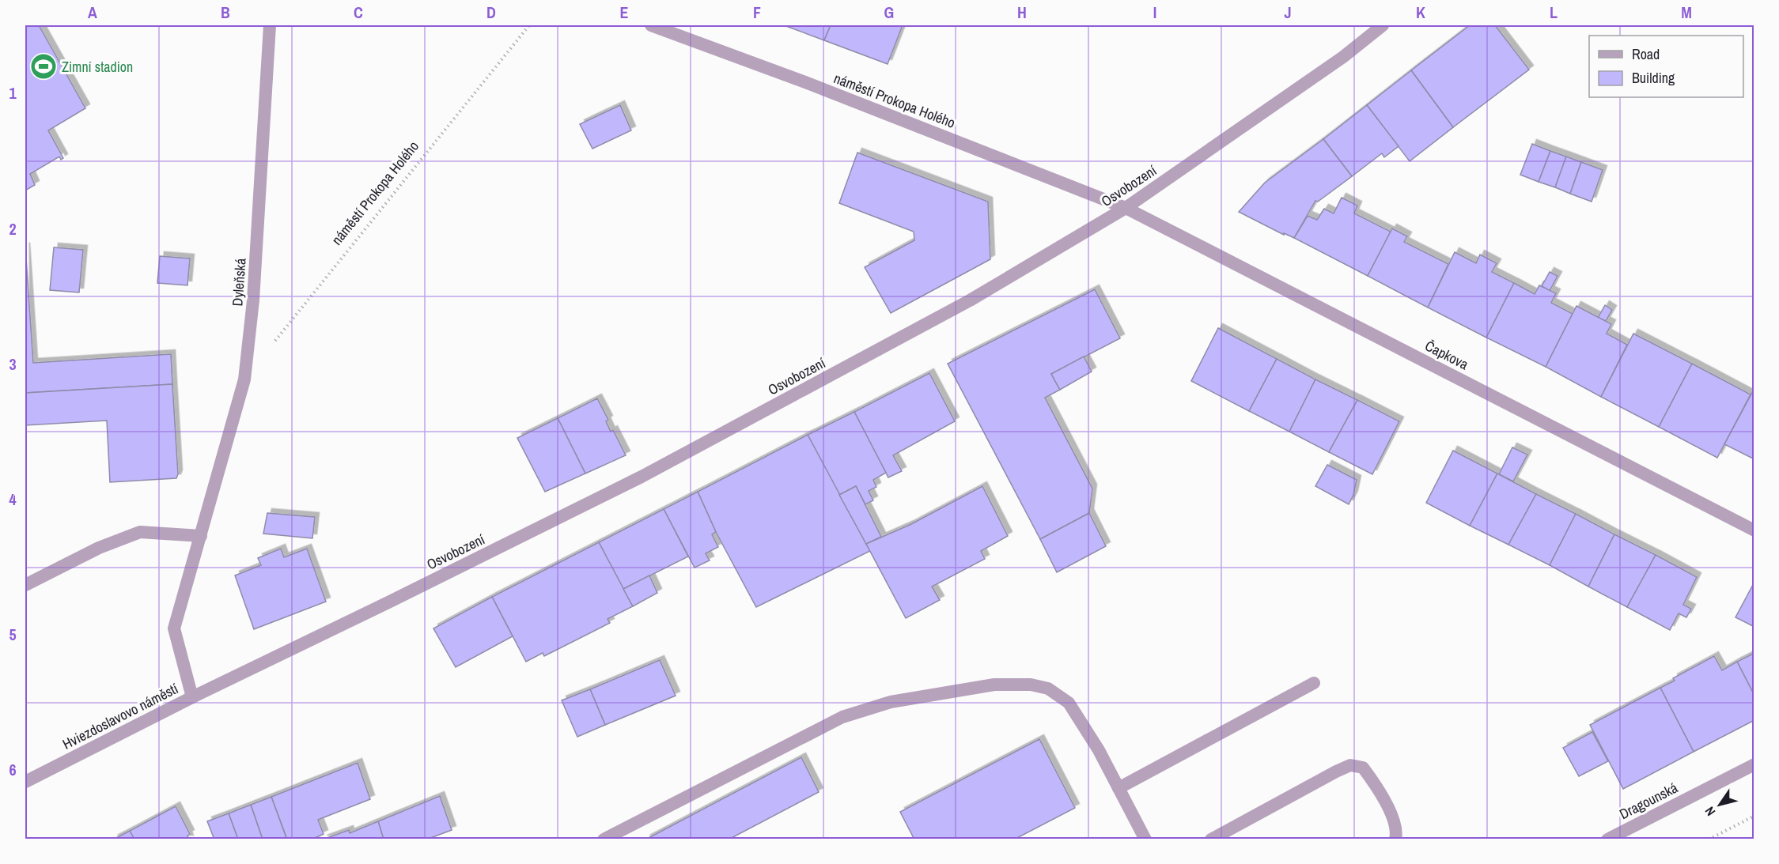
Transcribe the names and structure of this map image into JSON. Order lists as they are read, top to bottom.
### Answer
{
  "streets": {
    "street": [
      "náměstí Prokopa Holého",
      "Osvobození",
      "Dyleňská",
      "Čapkova",
      "Hviezdoslavovo náměstí",
      "Dragounská"
    ]
  },
  "crossings": [
    ["náměstí Prokopa Holého", "Osvobození"],
    ["náměstí Prokopa Holého", "Čapkova"],
    ["Osvobození", "Čapkova"],
    ["Osvobození", "Hviezdoslavovo náměstí"],
    ["Dyleňská", "Hviezdoslavovo náměstí"]
  ],
  "places": {
    "sports": ["Zimní stadion"]
  },
  "legend": ["Road", "Building"],
  "north": "bottom left",
  "grid": {
    "columns": [
      "A",
      "B",
      "C",
      "D",
      "E",
      "F",
      "G",
      "H",
      "I",
      "J",
      "K",
      "L",
      "M"
    ],
    "rows": [
      "1",
      "2",
      "3",
      "4",
      "5",
      "6"
    ]
  }
}
